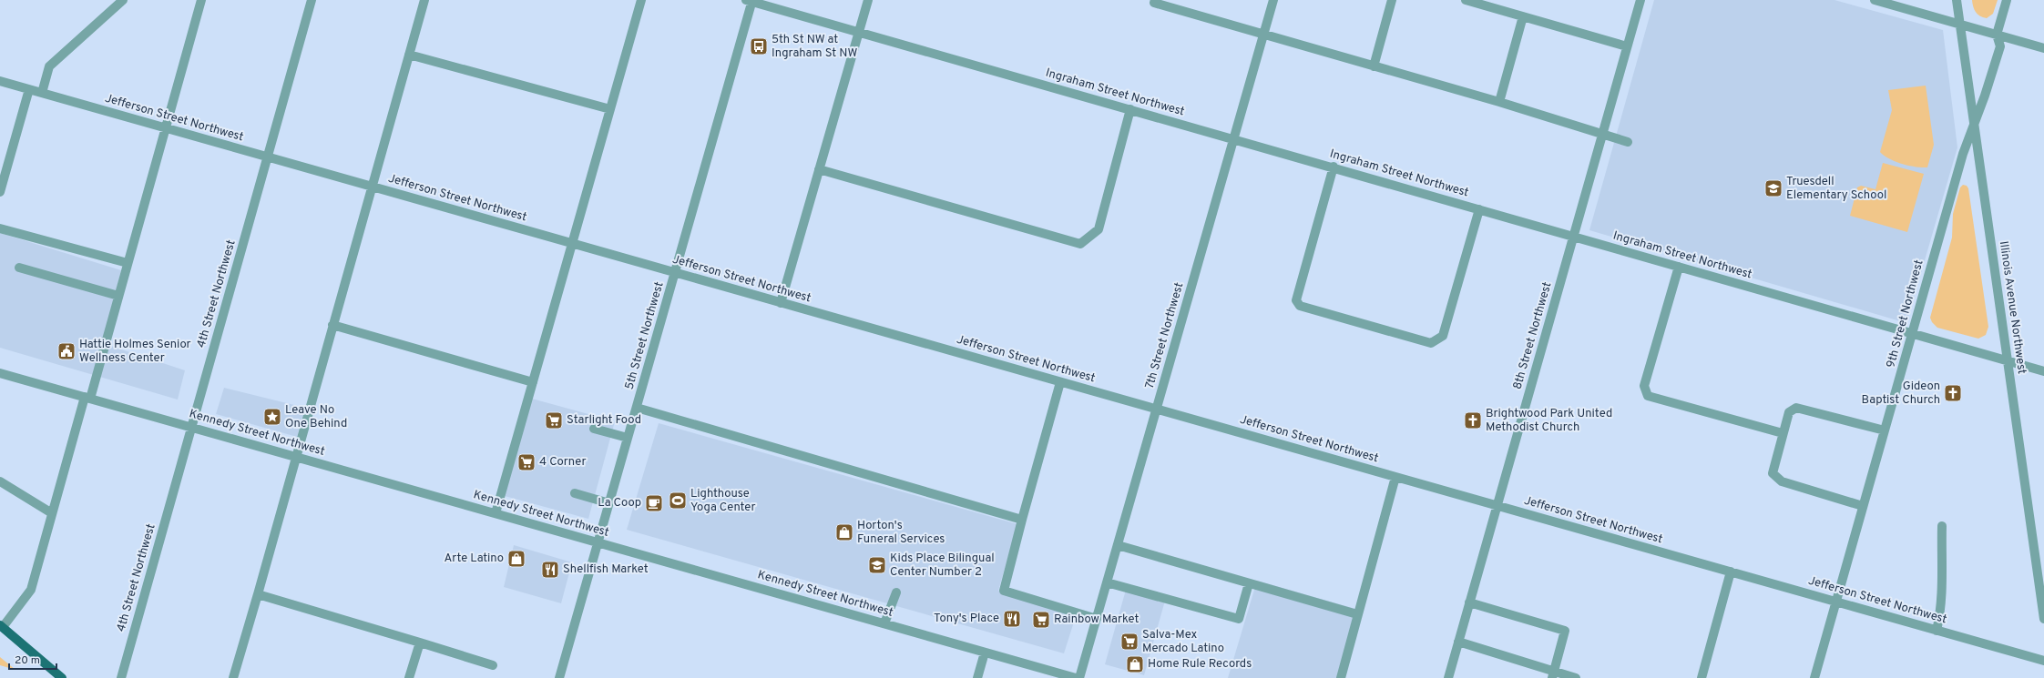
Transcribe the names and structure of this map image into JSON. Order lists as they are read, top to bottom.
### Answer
{
  "streets": {
    "street": [
      "Ingraham Street Northwest",
      "Jefferson Street Northwest",
      "4th Street Northwest",
      "Illinois Avenue Northwest",
      "9th Street Northwest",
      "5th Street Northwest",
      "7th Street Northwest",
      "8th Street Northwest",
      "Kennedy Street Northwest"
    ]
  },
  "crossings": [
    ["Ingraham Street Northwest", "Illinois Avenue Northwest"],
    ["Ingraham Street Northwest", "9th Street Northwest"],
    ["Ingraham Street Northwest", "5th Street Northwest"],
    ["Ingraham Street Northwest", "7th Street Northwest"],
    ["Ingraham Street Northwest", "8th Street Northwest"],
    ["Jefferson Street Northwest", "4th Street Northwest"],
    ["Jefferson Street Northwest", "9th Street Northwest"],
    ["Jefferson Street Northwest", "5th Street Northwest"],
    ["Jefferson Street Northwest", "7th Street Northwest"],
    ["Jefferson Street Northwest", "8th Street Northwest"],
    ["4th Street Northwest", "Kennedy Street Northwest"],
    ["Illinois Avenue Northwest", "9th Street Northwest"],
    ["5th Street Northwest", "Kennedy Street Northwest"]
  ],
  "places": {
    "bus stop": ["5th St NW at Ingraham St NW"],
    "school or university": ["Truesdell Elementary School", "Kids Place Bilingual Center Number 2"],
    "public building": ["Hattie Holmes Senior Wellness Center"],
    "church": ["Gideon Baptist Church", "Brightwood Park United Methodist Church"],
    "place": ["Leave No One Behind"],
    "supermarket": [
      "Starlight Food",
      "4 Corner",
      "Rainbow Market",
      "Salva-Mex Mercado Latino"
    ],
    "sports": ["Lighthouse Yoga Center"],
    "cafe": ["La Coop"],
    "shop": ["Horton's Funeral Services", "Arte Latino", "Home Rule Records"],
    "restaurant": ["Shellfish Market", "Tony's Place"]
  },
  "scale_bar": "20 m"
}
